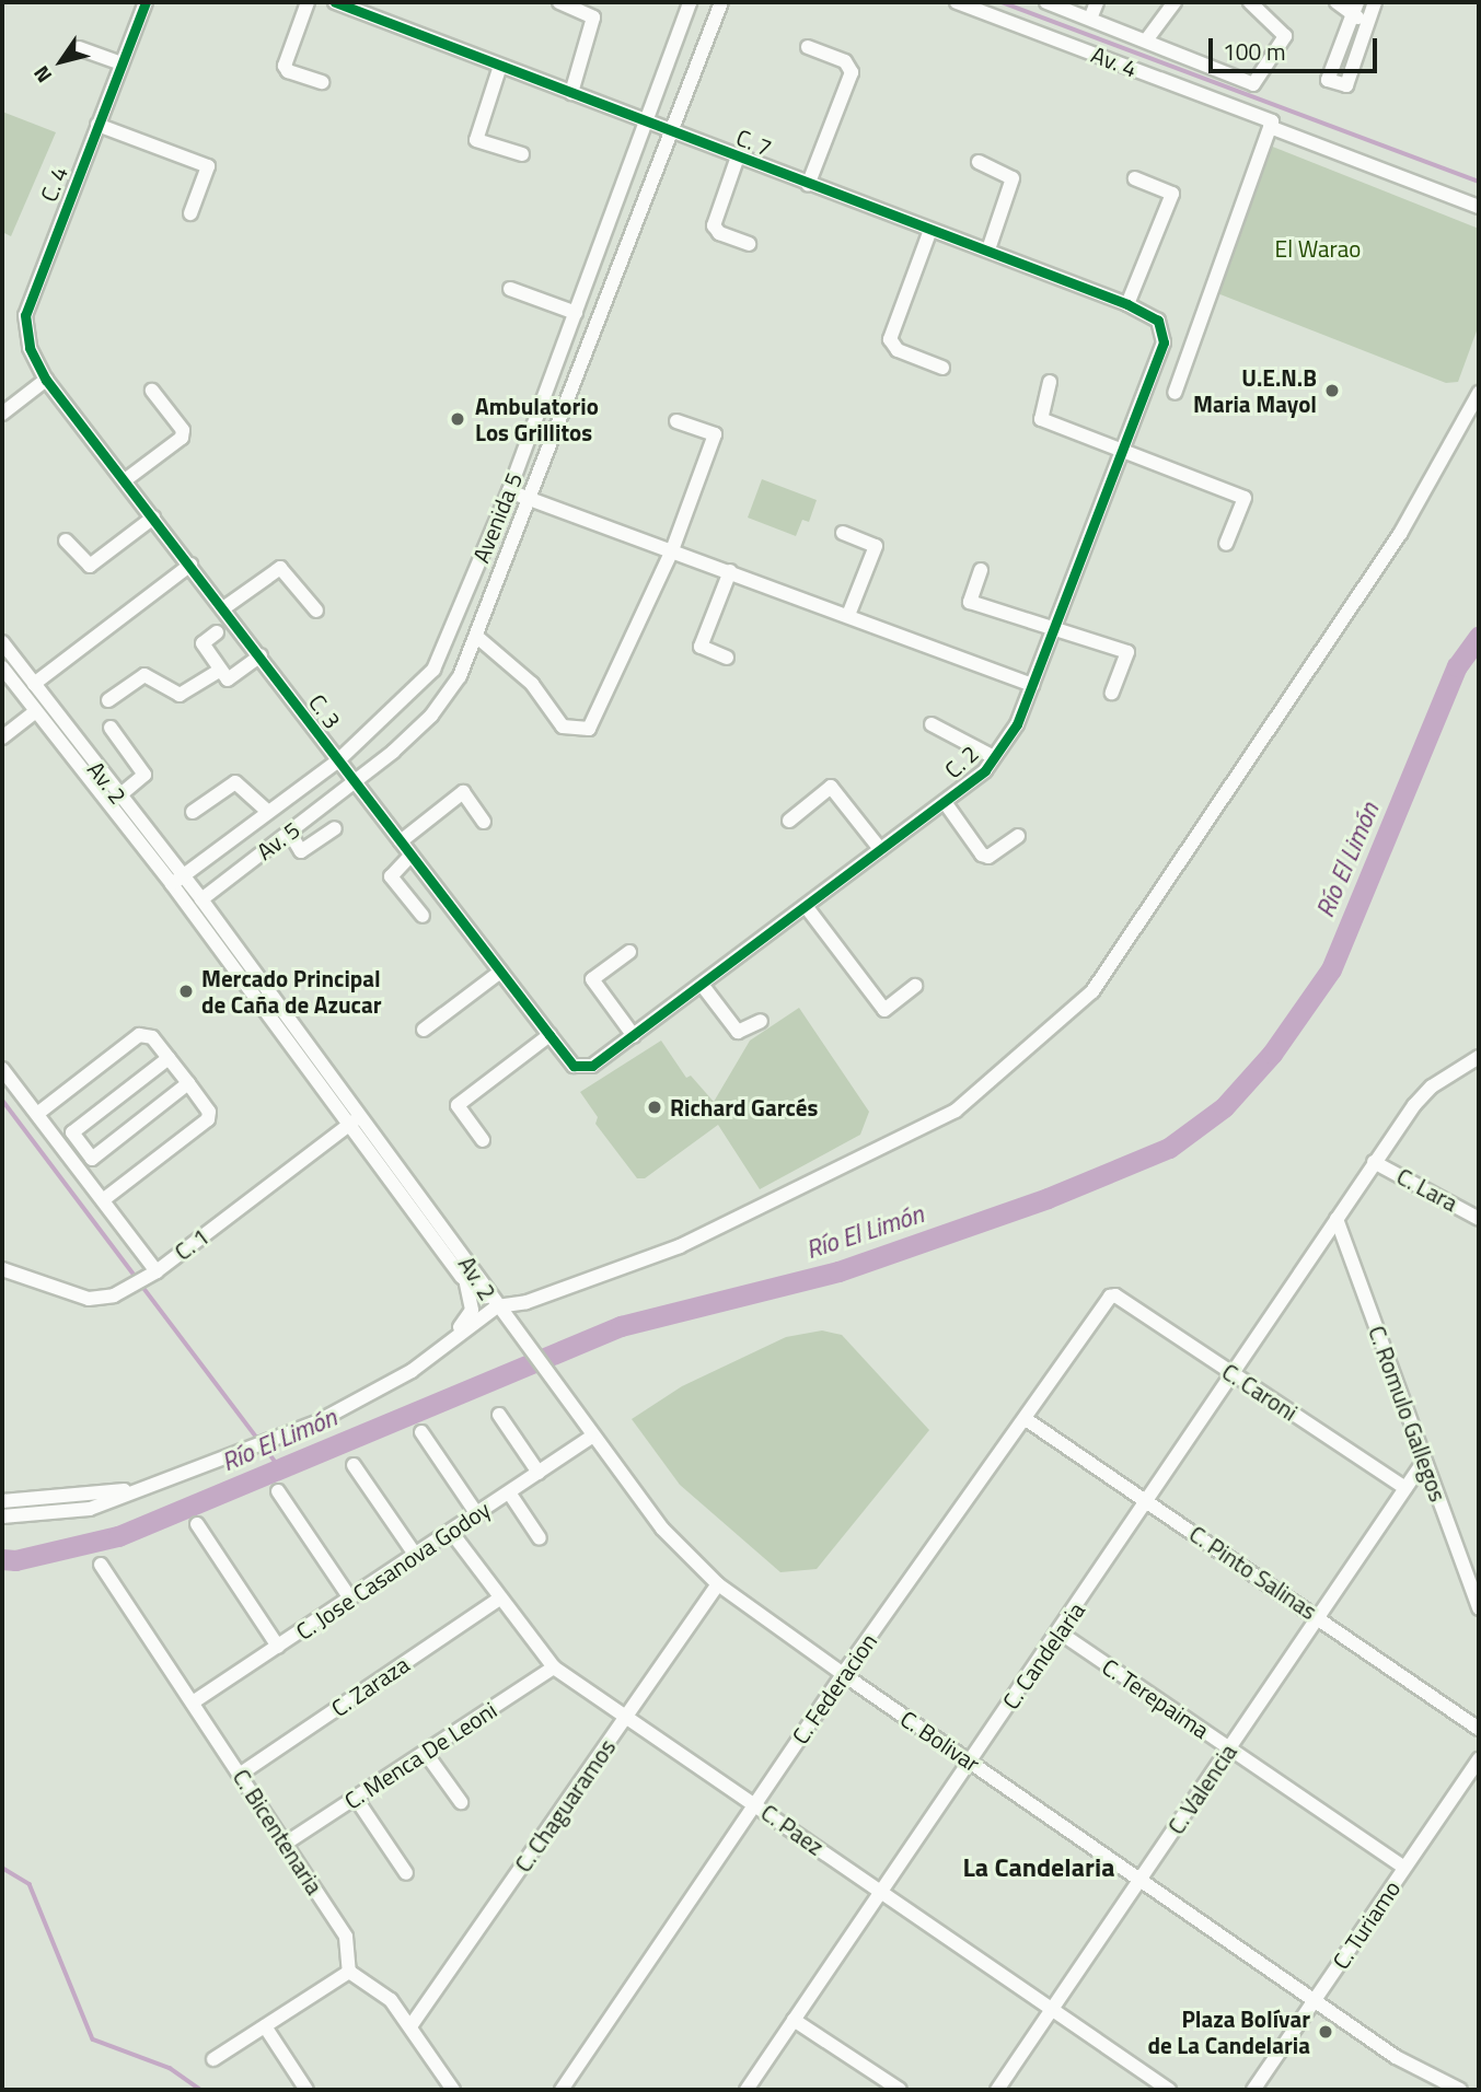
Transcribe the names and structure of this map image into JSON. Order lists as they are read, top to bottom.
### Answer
{
  "streets": {
    "street": [
      "Av. 4",
      "C. 7",
      "C. 4",
      "Avenida 5",
      "C. 3",
      "C. 2",
      "Av. 2",
      "Av. 5",
      "C. Lara",
      "C. 1",
      "C. Caroni",
      "C. Romulo Gallegos",
      "C. Jose Casanova Godoy",
      "C. Pinto Salinas",
      "C. Candelaria",
      "C. Zaraza",
      "C. Federacion",
      "C. Terepaima",
      "C. Bolivar",
      "C. Menca De Leoni",
      "C. Valencia",
      "C. Chaguaramos",
      "C. Paez",
      "C. Bicentenaria",
      "C. Turiamo"
    ]
  },
  "crossings": [
    ["C. 7", "Avenida 5"],
    ["C. 7", "C. 2"],
    ["C. 4", "C. 3"],
    ["Avenida 5", "C. 3"],
    ["Avenida 5", "Av. 2"],
    ["Avenida 5", "Av. 5"],
    ["C. 3", "C. 2"],
    ["C. 3", "Av. 5"],
    ["Av. 2", "Av. 5"],
    ["Av. 2", "C. 1"],
    ["Av. 2", "C. Bolivar"],
    ["C. Caroni", "C. Candelaria"],
    ["C. Caroni", "C. Federacion"],
    ["C. Caroni", "C. Valencia"],
    ["C. Romulo Gallegos", "C. Candelaria"],
    ["C. Romulo Gallegos", "C. Valencia"],
    ["C. Jose Casanova Godoy", "C. Bolivar"],
    ["C. Jose Casanova Godoy", "C. Paez"],
    ["C. Jose Casanova Godoy", "C. Bicentenaria"],
    ["C. Pinto Salinas", "C. Candelaria"],
    ["C. Pinto Salinas", "C. Federacion"],
    ["C. Pinto Salinas", "C. Valencia"],
    ["C. Candelaria", "C. Terepaima"],
    ["C. Candelaria", "C. Bolivar"],
    ["C. Candelaria", "C. Paez"],
    ["C. Zaraza", "C. Paez"],
    ["C. Zaraza", "C. Bicentenaria"],
    ["C. Federacion", "C. Bolivar"],
    ["C. Federacion", "C. Paez"],
    ["C. Terepaima", "C. Valencia"],
    ["C. Terepaima", "C. Turiamo"],
    ["C. Bolivar", "C. Valencia"],
    ["C. Bolivar", "C. Chaguaramos"],
    ["C. Bolivar", "C. Turiamo"],
    ["C. Menca De Leoni", "C. Paez"],
    ["C. Menca De Leoni", "C. Bicentenaria"],
    ["C. Valencia", "C. Paez"],
    ["C. Chaguaramos", "C. Paez"]
  ],
  "districts": ["La Candelaria"],
  "water": ["Río El Limón"],
  "parks": ["El Warao"],
  "places": [
    "U.E.N.B Maria Mayol",
    "Ambulatorio Los Grillitos",
    "Mercado Principal de Caña de Azucar",
    "Richard Garcés",
    "Plaza Bolívar de La Candelaria"
  ],
  "scale_bar": "100 m",
  "north": "bottom left"
}
